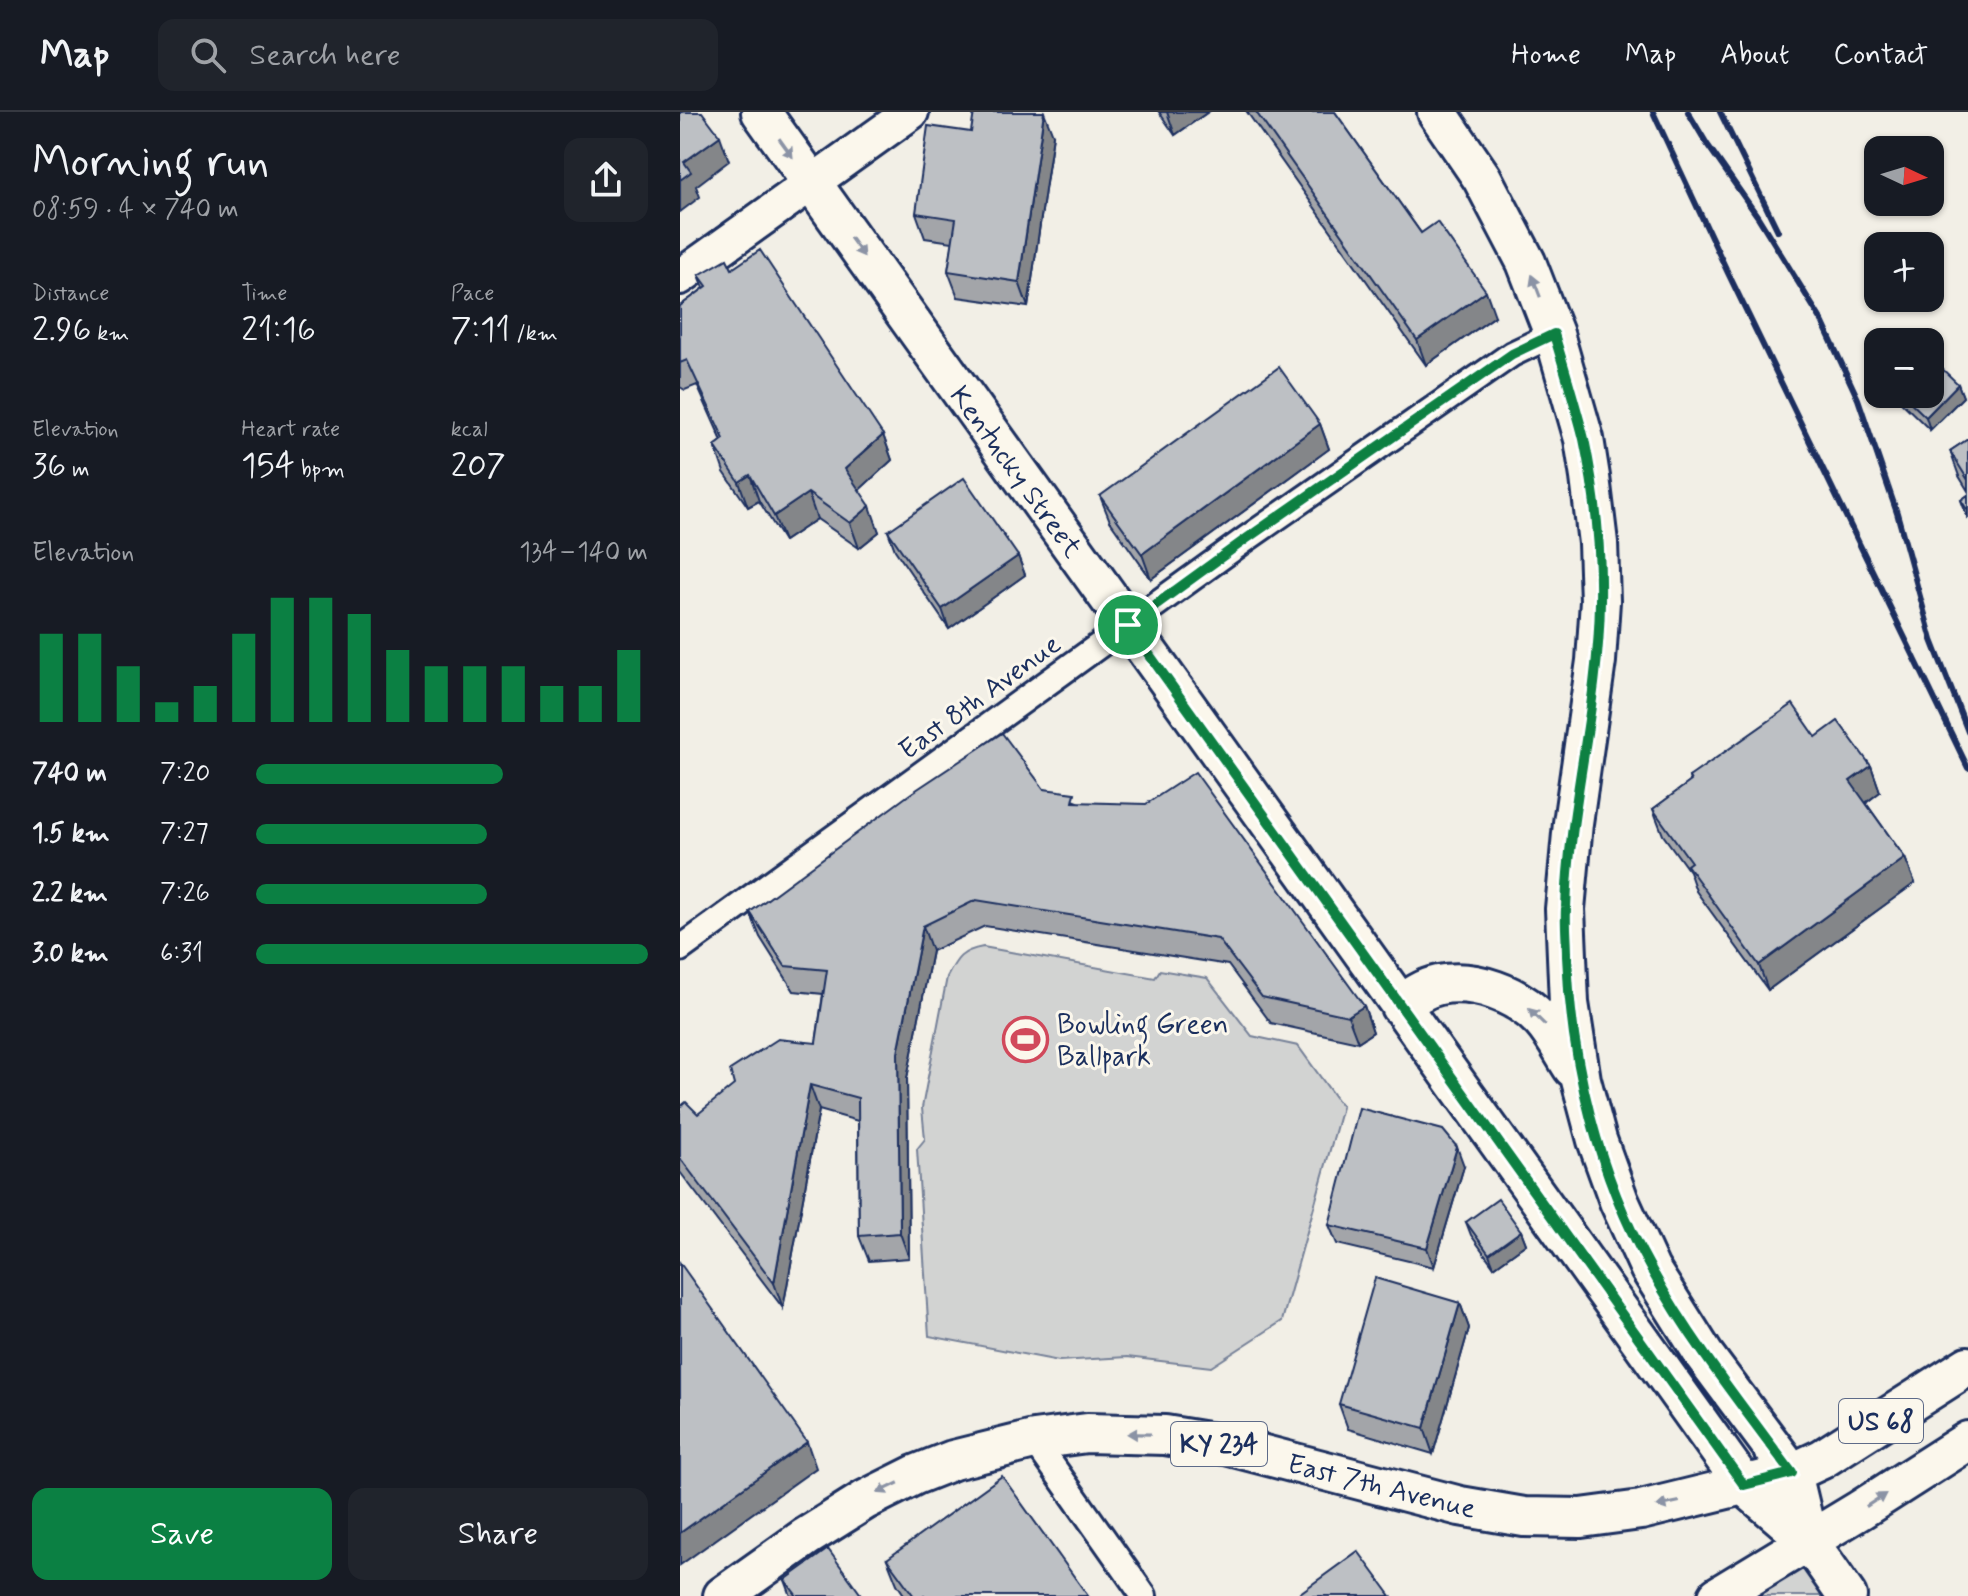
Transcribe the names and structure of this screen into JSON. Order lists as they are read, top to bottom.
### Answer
{
  "streets": {
    "main road": [
      "Kentucky Street",
      "US 68",
      "KY 234",
      "East 7th Avenue"
    ],
    "street": ["East 8th Avenue"]
  },
  "crossings": [
    ["Kentucky Street", "East 8th Avenue"],
    ["Kentucky Street", "US 68"],
    ["Kentucky Street", "East 7th Avenue"],
    ["US 68", "East 7th Avenue"]
  ],
  "one_way": ["East 7th Avenue"],
  "places": {
    "sports": ["Bowling Green Ballpark"]
  },
  "north": "right",
  "page": {
    "header": "Map",
    "search": "Search here",
    "nav": [
      "Home",
      "Map",
      "About",
      "Contact"
    ],
    "heading": ["Morning run", "08:59 · 4 × 740 m"],
    "map_buttons": ["+", "−"],
    "stats": [
      ["Distance", "2.96 km"],
      ["Time", "21:16"],
      ["Pace", "7:11 /km"],
      ["Elevation", "36 m"],
      ["Heart rate", "154 bpm"],
      ["kcal", "207"]
    ],
    "chart": ["Elevation", "134–140 m"],
    "list": [
      {
        "name": "740 m",
        "note": "7:20"
      },
      {
        "name": "1.5 km",
        "note": "7:27"
      },
      {
        "name": "2.2 km",
        "note": "7:26"
      },
      {
        "name": "3.0 km",
        "note": "6:31"
      }
    ],
    "buttons": ["Save", "Share"]
  }
}
